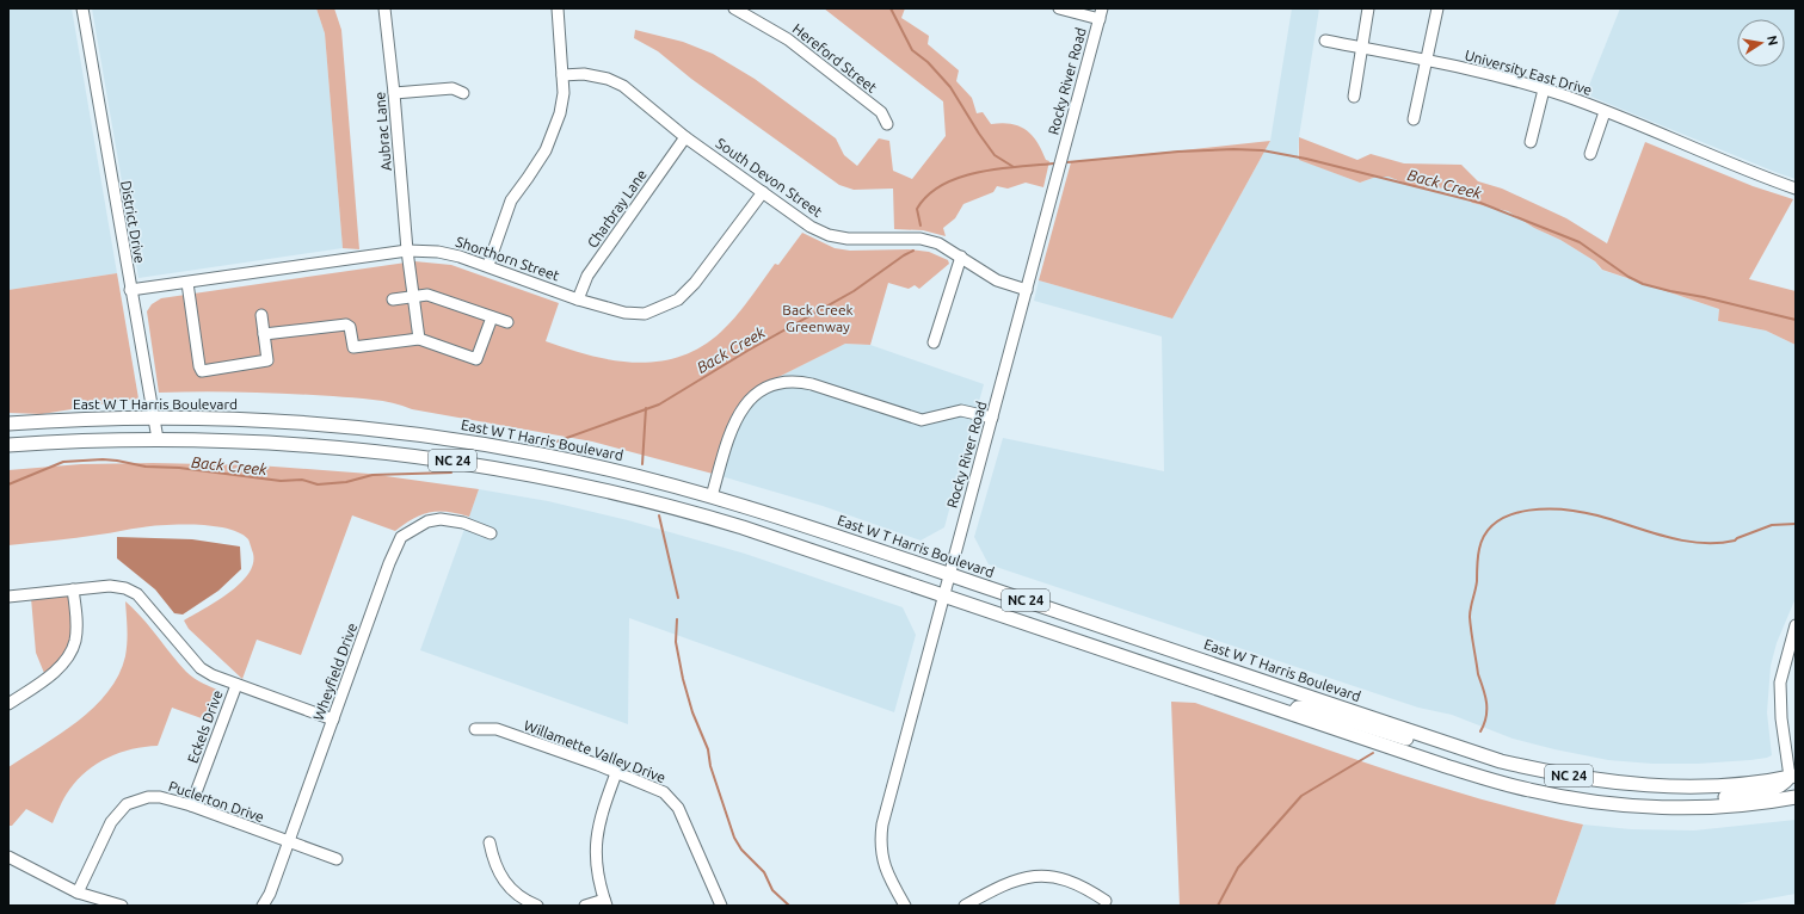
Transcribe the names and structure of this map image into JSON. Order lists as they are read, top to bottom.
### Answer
{
  "streets": {
    "main road": ["East W T Harris Boulevard", "NC 24"],
    "street": [
      "Hereford Street",
      "University East Drive",
      "Rocky River Road",
      "Aubrac Lane",
      "South Devon Street",
      "Charbray Lane",
      "District Drive",
      "Shorthorn Street",
      "Wheyfield Drive",
      "Eckels Drive",
      "Willamette Valley Drive",
      "Puclerton Drive"
    ]
  },
  "crossings": [
    ["Rocky River Road", "South Devon Street"],
    ["Rocky River Road", "East W T Harris Boulevard"],
    ["Rocky River Road", "NC 24"],
    ["Aubrac Lane", "Shorthorn Street"],
    ["South Devon Street", "Charbray Lane"],
    ["South Devon Street", "Shorthorn Street"],
    ["Charbray Lane", "Shorthorn Street"],
    ["District Drive", "Shorthorn Street"],
    ["District Drive", "East W T Harris Boulevard"],
    ["District Drive", "NC 24"],
    ["Wheyfield Drive", "Puclerton Drive"],
    ["Eckels Drive", "Puclerton Drive"]
  ],
  "water": ["Back Creek"],
  "parks": ["Back Creek Greenway"],
  "north": "right"
}
